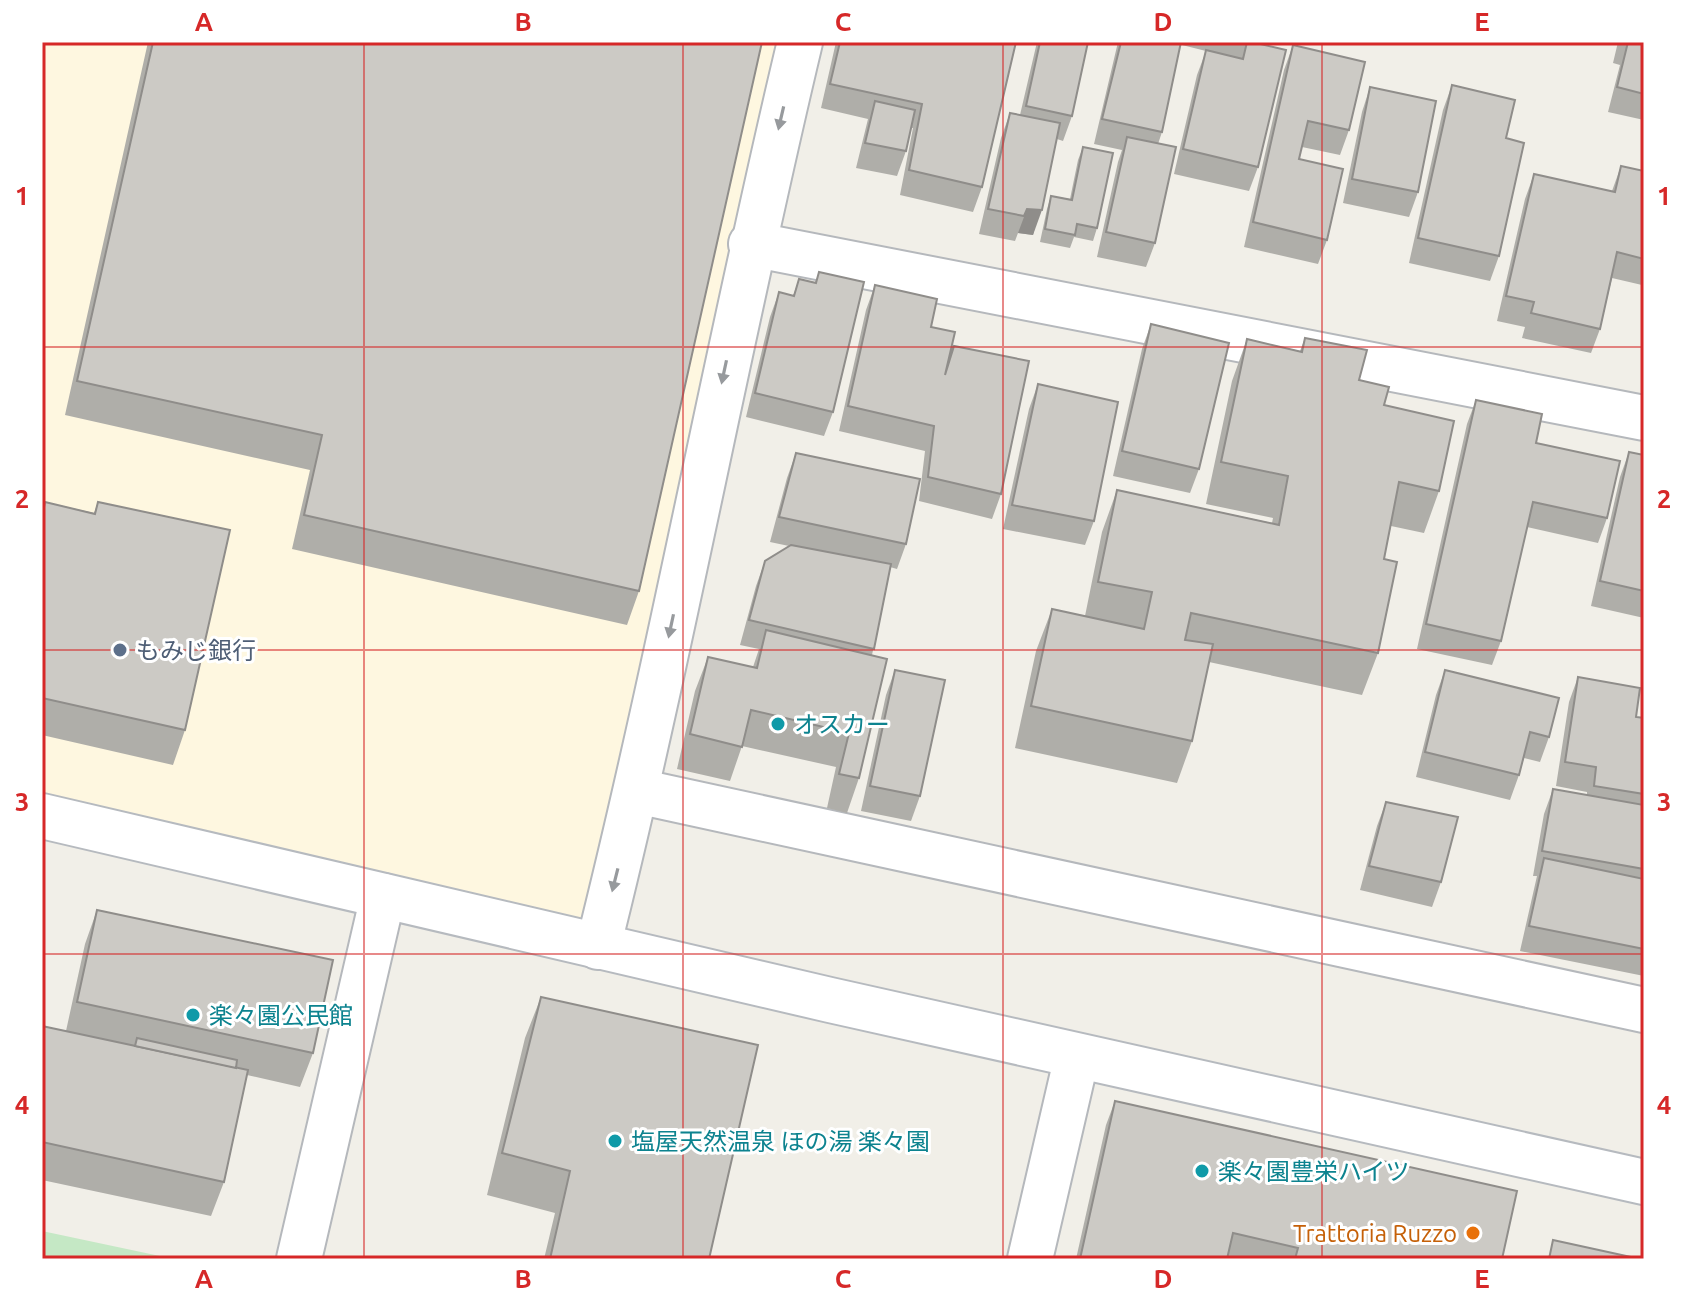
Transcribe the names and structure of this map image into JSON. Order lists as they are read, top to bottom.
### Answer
{
  "places": [
    "もみじ銀行",
    "オスカー",
    "楽々園公民館",
    "塩屋天然温泉 ほの湯 楽々園",
    "楽々園豊栄ハイツ",
    "Trattoria Ruzzo"
  ],
  "grid": {
    "columns": [
      "A",
      "B",
      "C",
      "D",
      "E"
    ],
    "rows": [
      "1",
      "2",
      "3",
      "4"
    ]
  }
}
